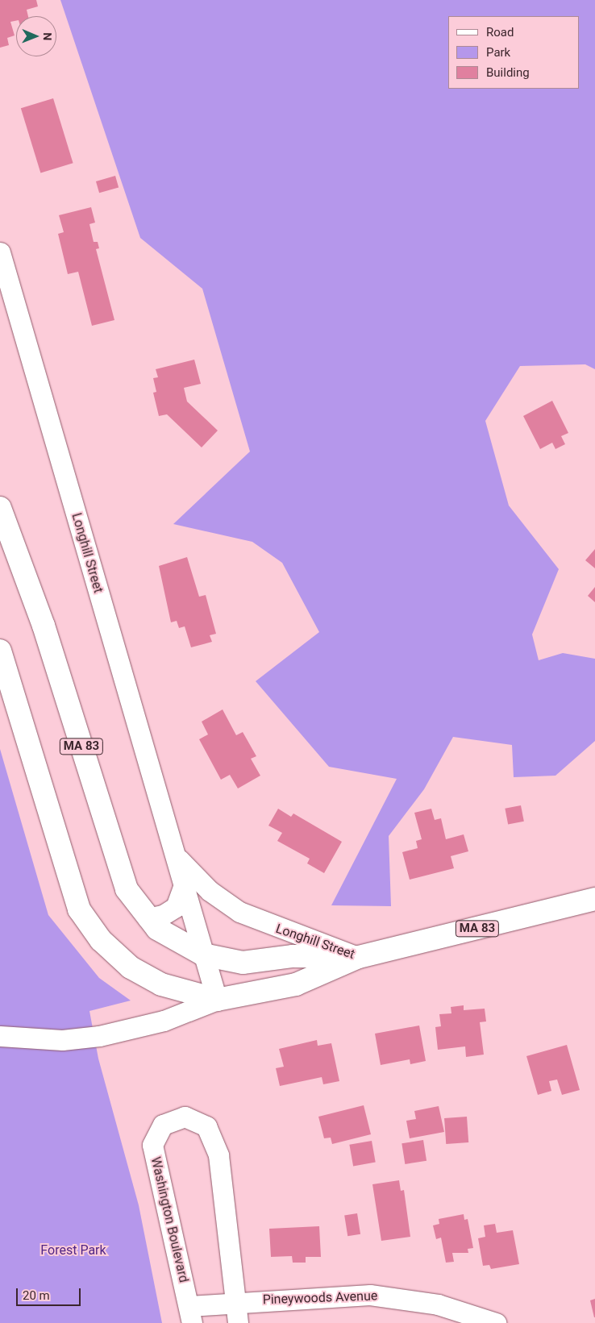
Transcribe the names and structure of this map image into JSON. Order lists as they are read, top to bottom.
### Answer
{
  "streets": {
    "main road": ["Longhill Street", "MA 83"],
    "street": ["Washington Boulevard", "Pineywoods Avenue"]
  },
  "crossings": [
    ["Longhill Street", "MA 83"],
    ["Washington Boulevard", "Pineywoods Avenue"]
  ],
  "parks": ["Forest Park"],
  "legend": ["Road", "Park", "Building"],
  "scale_bar": "20 m",
  "north": "right"
}
